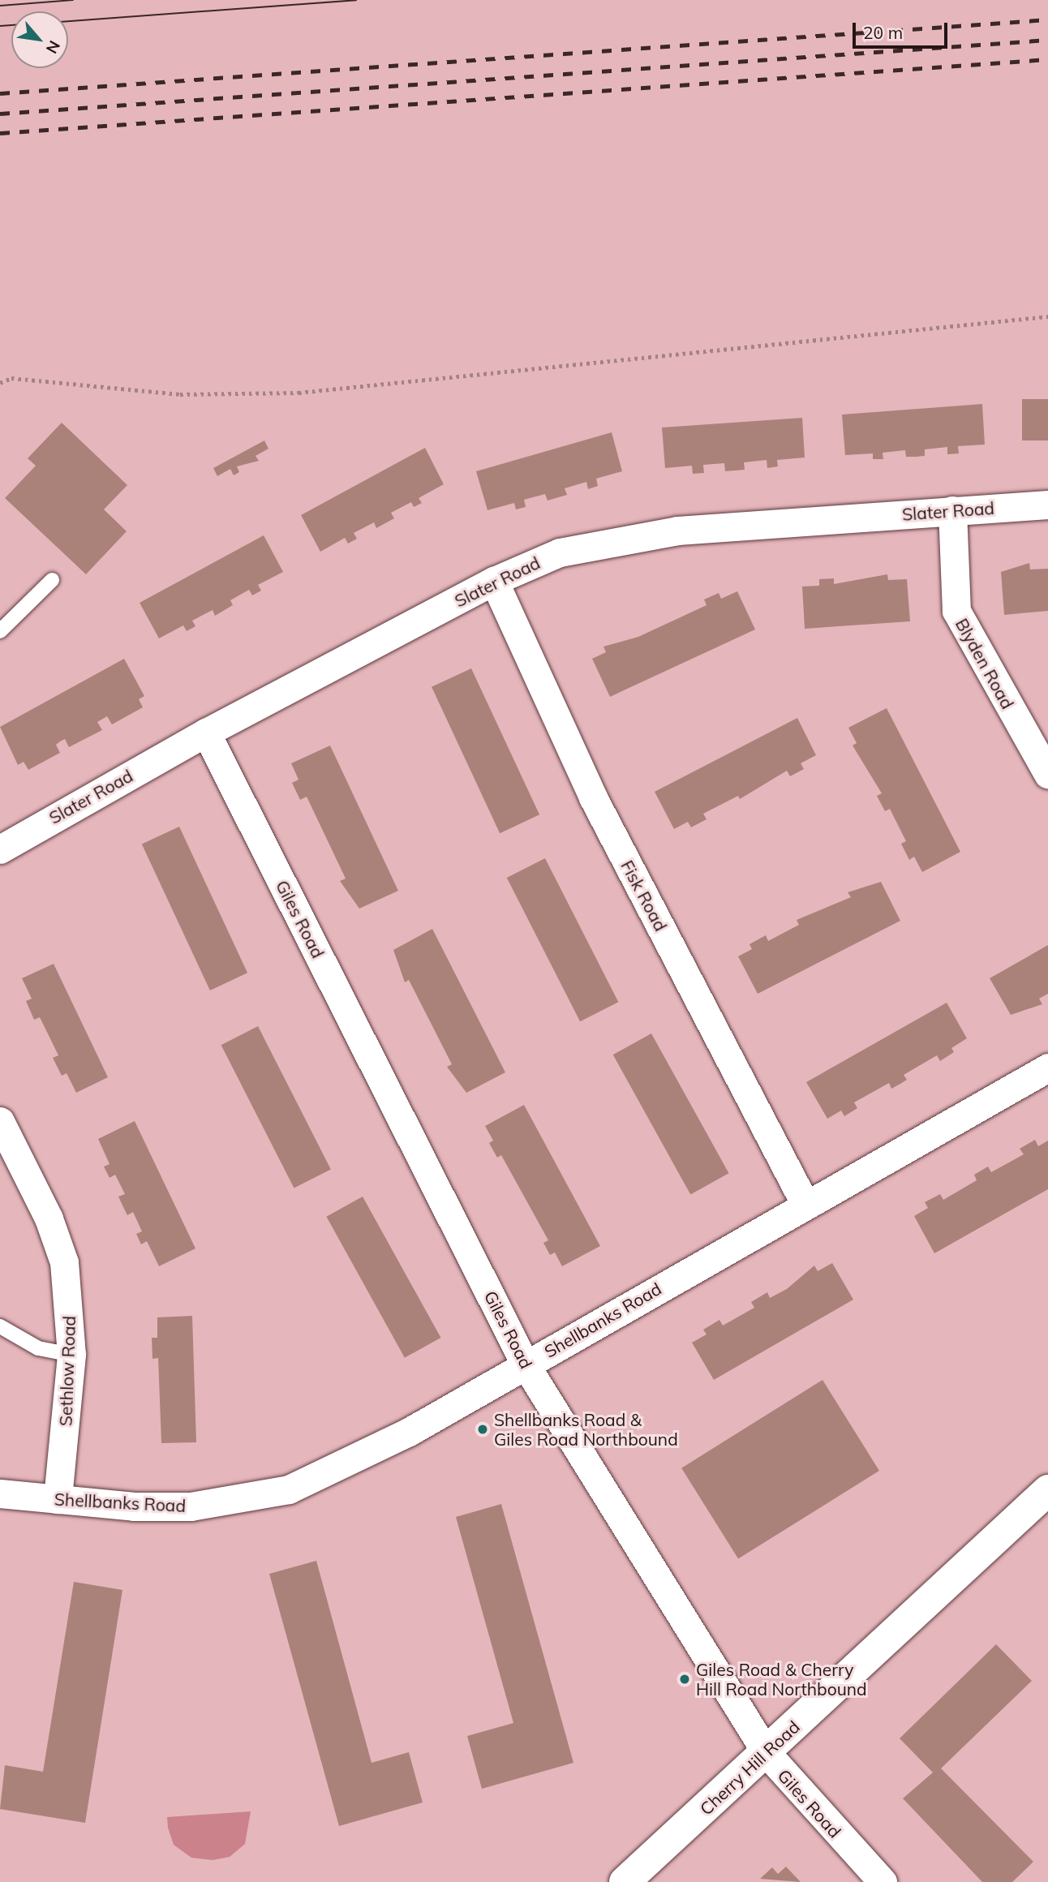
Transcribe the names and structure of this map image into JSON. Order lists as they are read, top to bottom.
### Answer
{
  "streets": {
    "street": [
      "Slater Road",
      "Blyden Road",
      "Fisk Road",
      "Giles Road",
      "Shellbanks Road",
      "Sethlow Road",
      "Cherry Hill Road"
    ]
  },
  "crossings": [
    ["Slater Road", "Blyden Road"],
    ["Slater Road", "Fisk Road"],
    ["Slater Road", "Giles Road"],
    ["Fisk Road", "Shellbanks Road"],
    ["Giles Road", "Shellbanks Road"],
    ["Giles Road", "Cherry Hill Road"],
    ["Shellbanks Road", "Sethlow Road"]
  ],
  "places": ["Shellbanks Road & Giles Road Northbound", "Giles Road & Cherry Hill Road Northbound"],
  "scale_bar": "20 m",
  "north": "bottom right"
}
